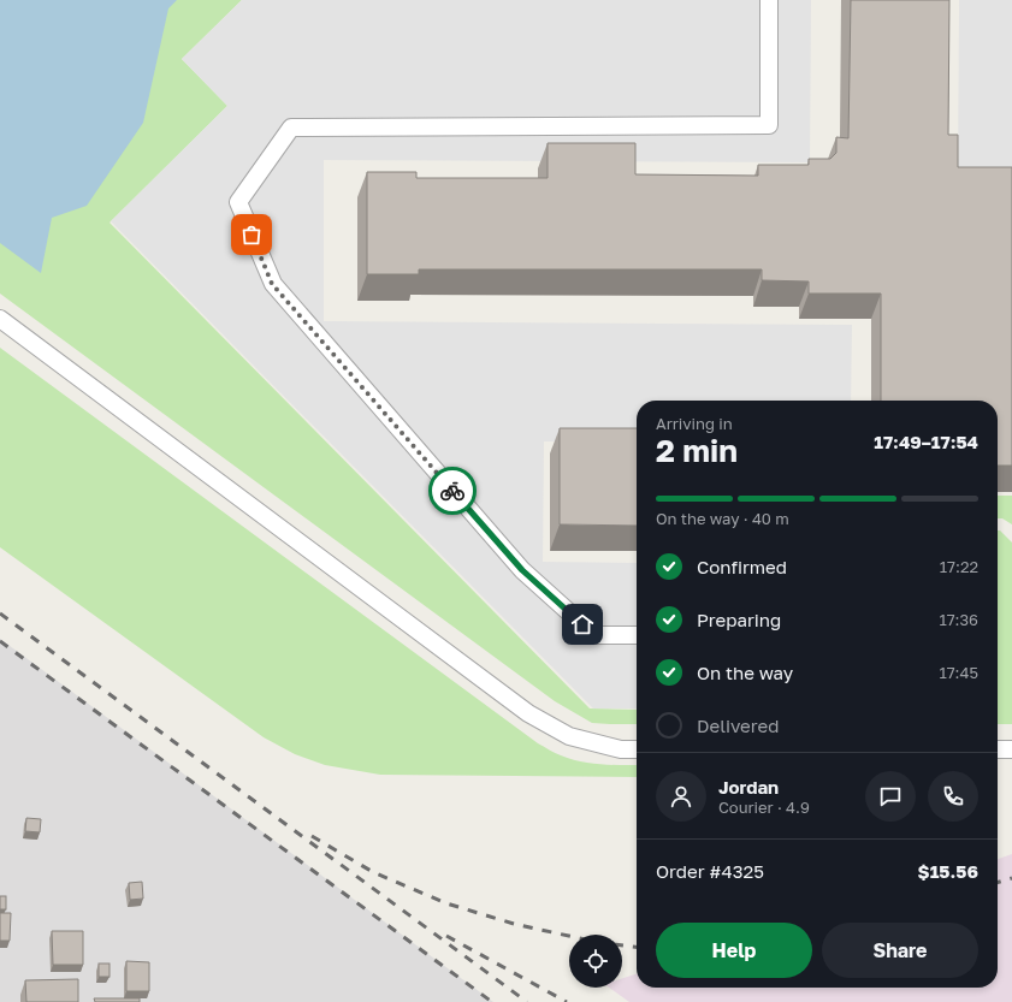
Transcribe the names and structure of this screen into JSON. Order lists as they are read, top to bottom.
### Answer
{
  "page": {
    "heading": ["2 min", "Arriving in", "17:49–17:54"],
    "panel": [
      "Jordan",
      "Courier · 4.9",
      "Order #4325",
      "$15.56"
    ],
    "bar": "On the way · 40 m",
    "list": [
      ["Confirmed", "17:22"],
      ["Preparing", "17:36"],
      ["On the way", "17:45"],
      "Delivered"
    ],
    "buttons": ["Help", "Share"]
  }
}
